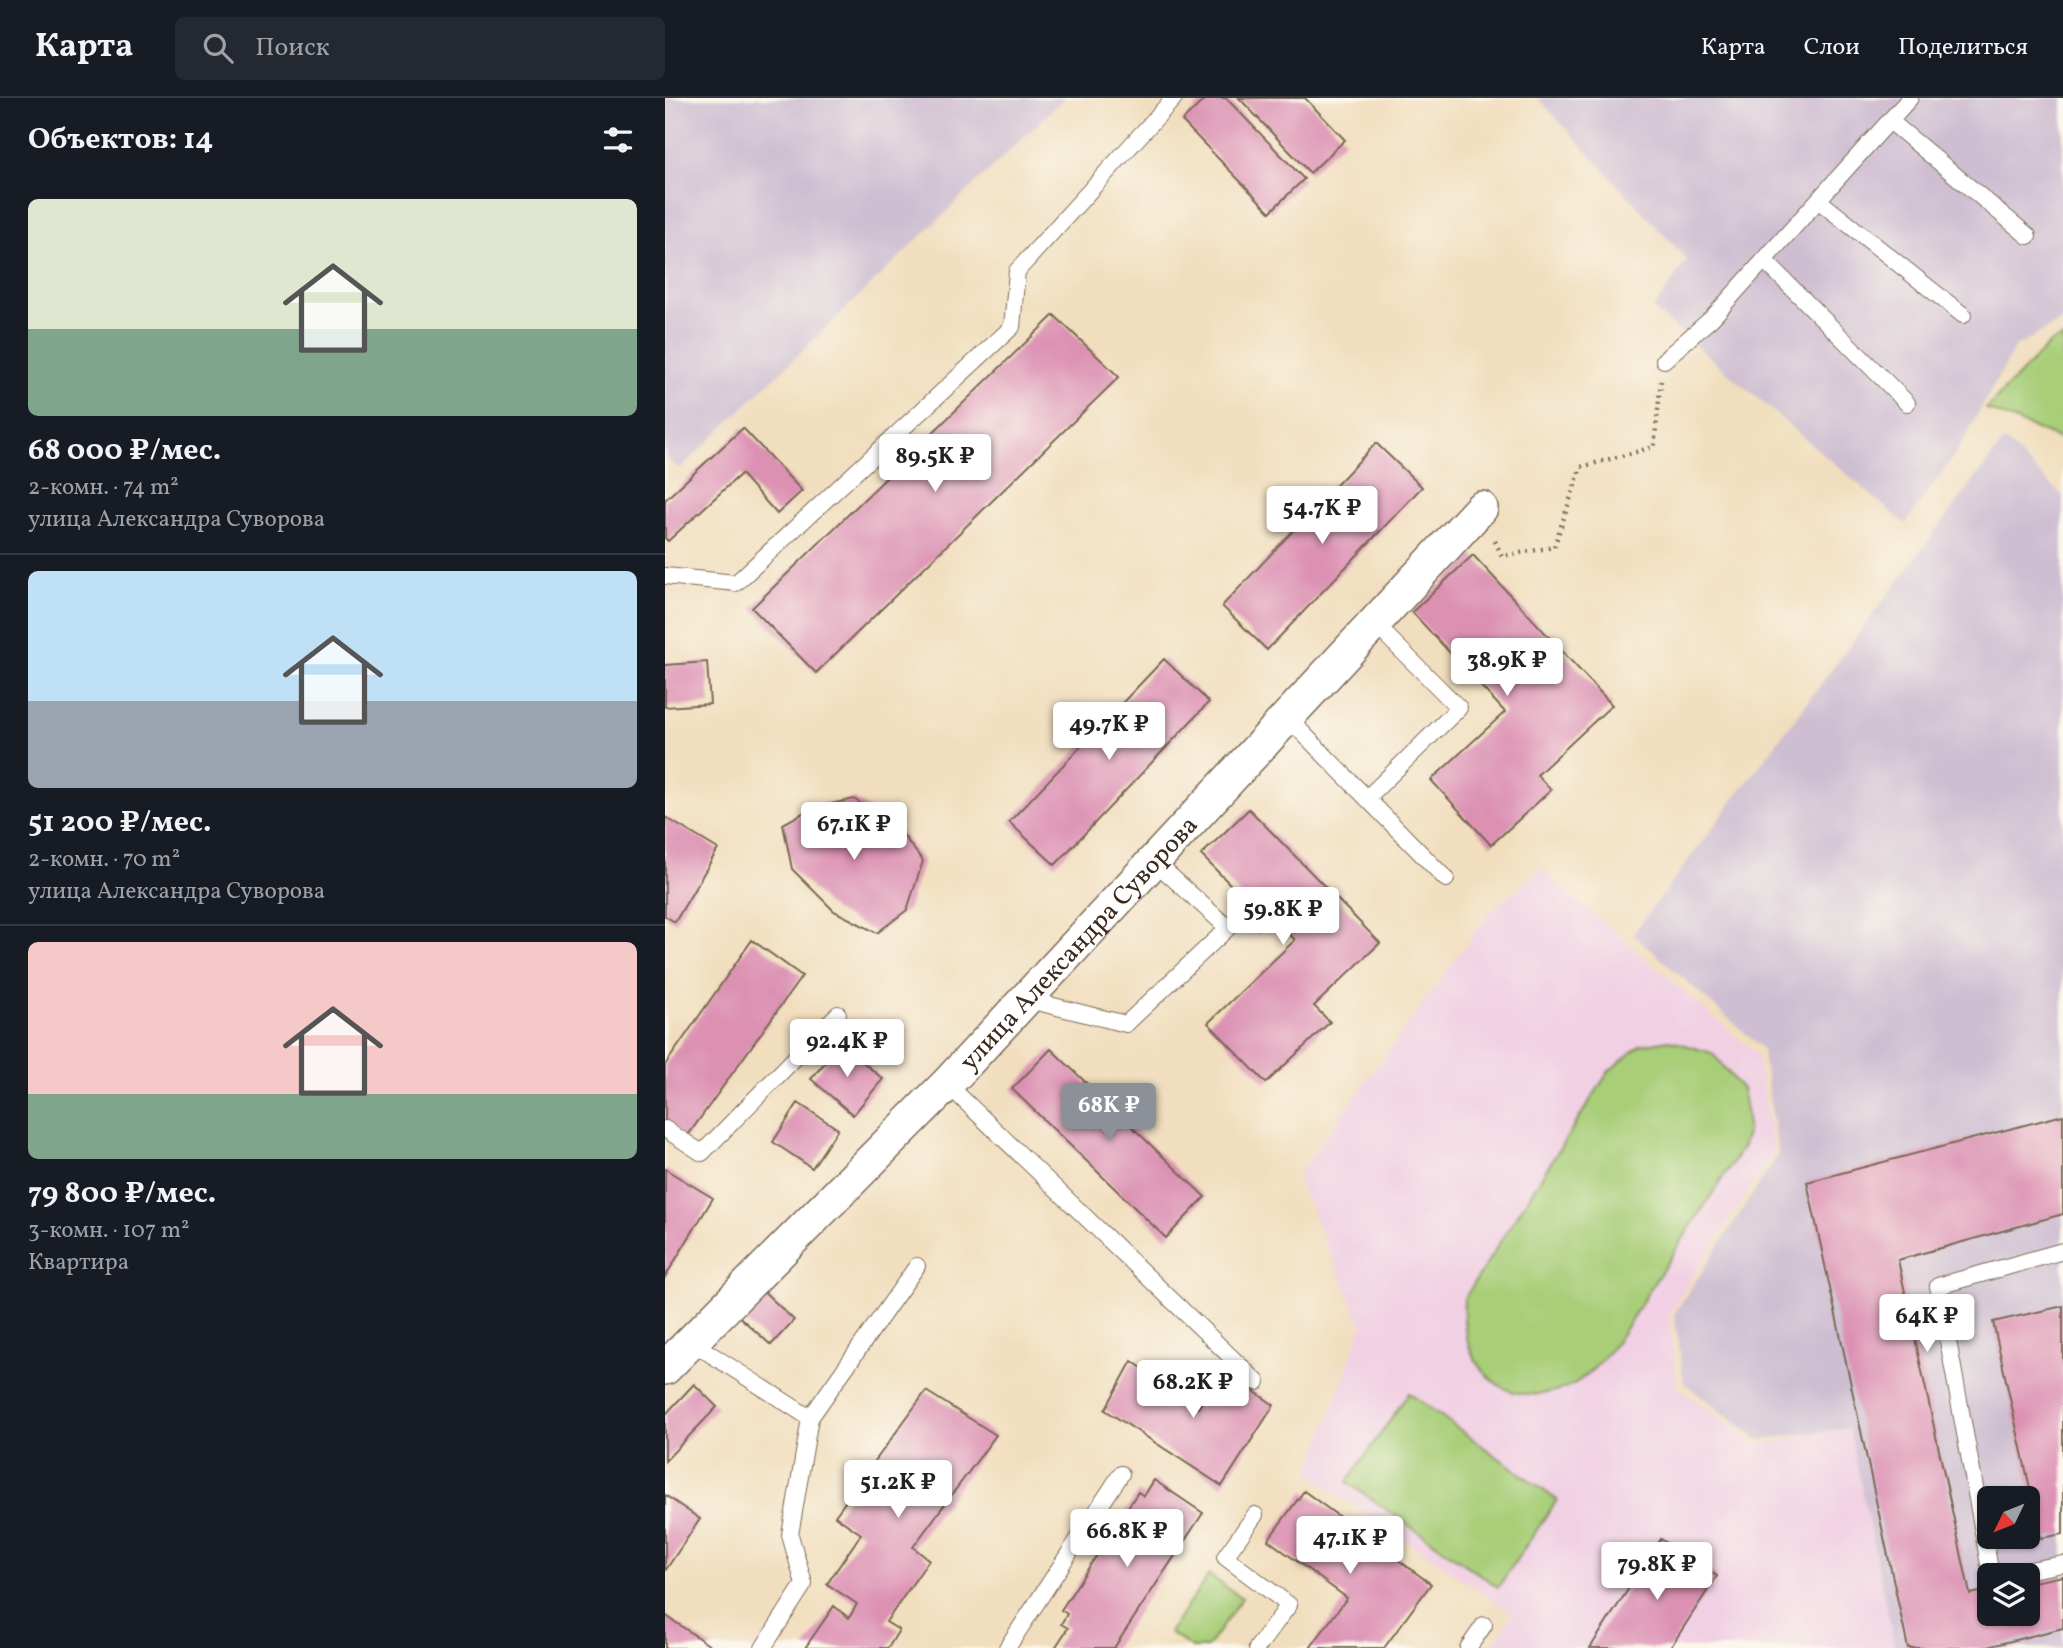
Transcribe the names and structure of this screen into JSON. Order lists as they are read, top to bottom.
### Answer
{
  "streets": {
    "street": ["улица Александра Суворова"]
  },
  "north": "bottom left",
  "page": {
    "header": "Карта",
    "search": "Поиск",
    "nav": ["Карта", "Слои", "Поделиться"],
    "heading": "Объектов: 14",
    "list": [
      {
        "name": "68 000 ₽/мес.",
        "note": "2-комн. · 74 m² · улица Александра Суворова"
      },
      {
        "name": "51 200 ₽/мес.",
        "note": "2-комн. · 70 m² · улица Александра Суворова"
      },
      {
        "name": "79 800 ₽/мес.",
        "note": "3-комн. · 107 m² · Квартира"
      }
    ],
    "price": [
      "89.5K ₽",
      "54.7K ₽",
      "38.9K ₽",
      "49.7K ₽",
      "67.1K ₽",
      "59.8K ₽",
      "92.4K ₽",
      "68K ₽",
      "64K ₽",
      "68.2K ₽",
      "51.2K ₽",
      "66.8K ₽",
      "47.1K ₽",
      "79.8K ₽"
    ]
  }
}
